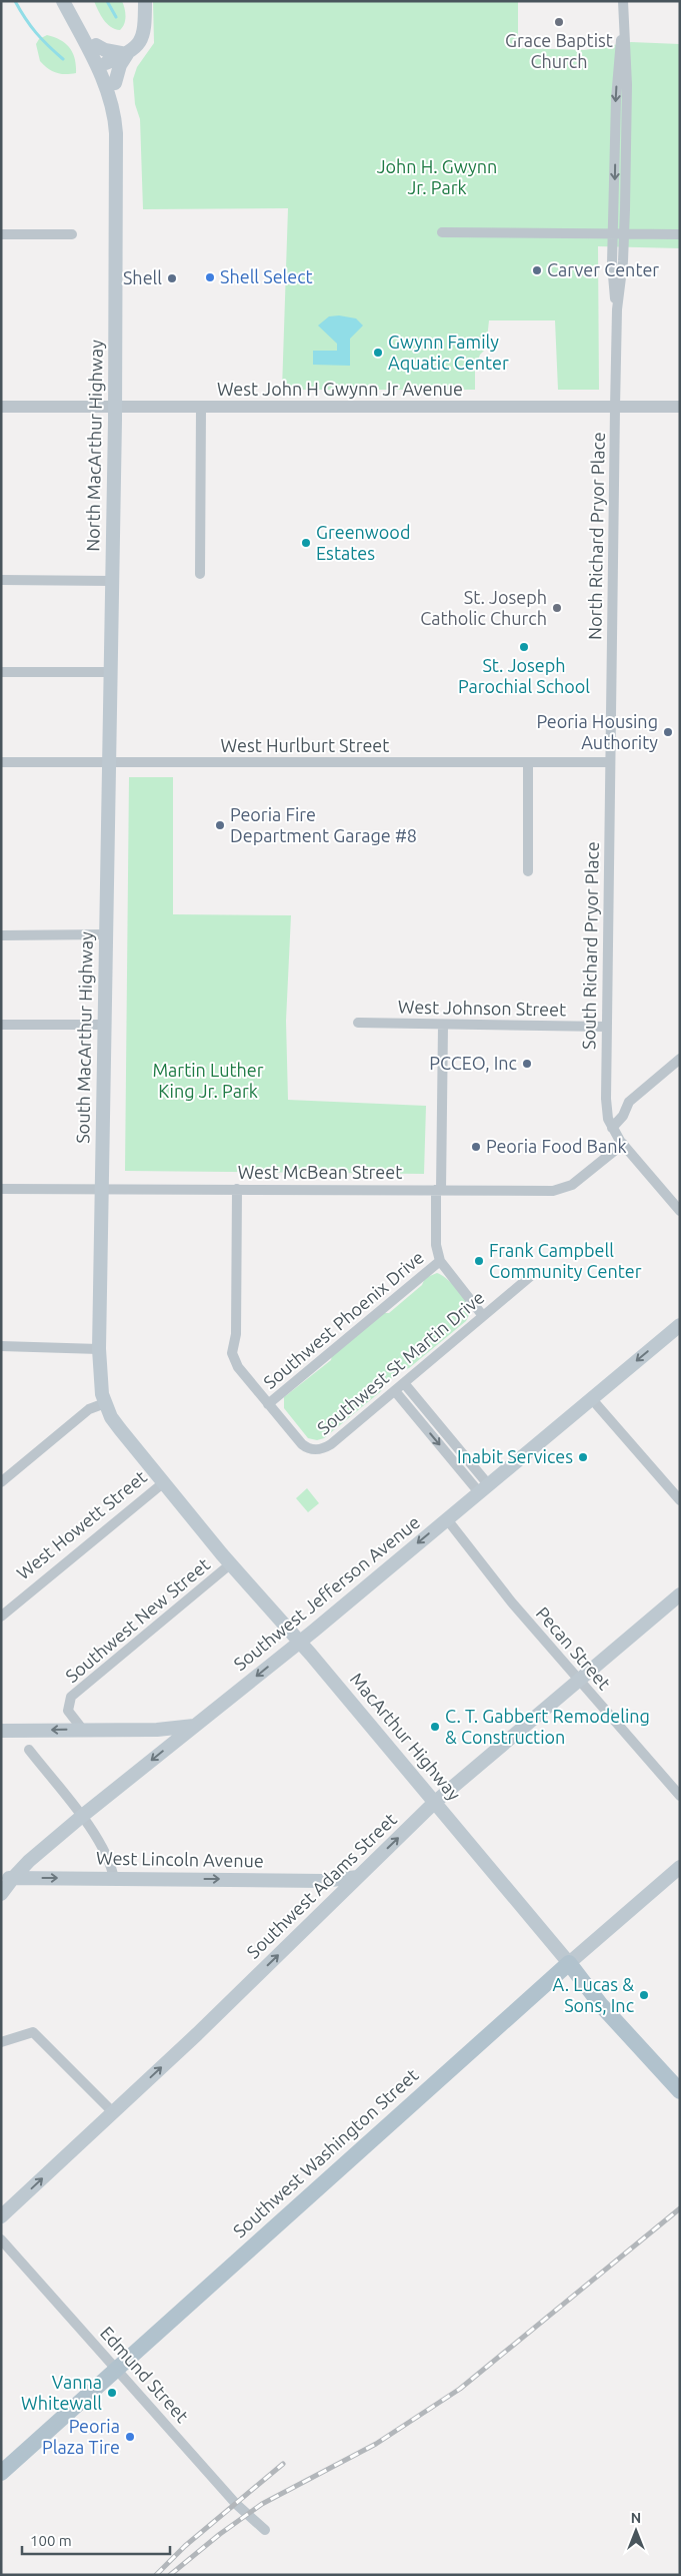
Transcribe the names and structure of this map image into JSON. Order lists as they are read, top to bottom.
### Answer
{
  "streets": {
    "main road": [
      "North MacArthur Highway",
      "South MacArthur Highway",
      "Southwest Jefferson Avenue",
      "MacArthur Highway",
      "West Lincoln Avenue",
      "Southwest Adams Street",
      "Southwest Washington Street"
    ],
    "street": [
      "West John H Gwynn Jr Avenue",
      "North Richard Pryor Place",
      "West Hurlburt Street",
      "South Richard Pryor Place",
      "West Johnson Street",
      "West McBean Street",
      "Southwest Phoenix Drive",
      "Southwest St Martin Drive",
      "West Howett Street",
      "Southwest New Street",
      "Pecan Street",
      "Edmund Street"
    ]
  },
  "crossings": [
    ["West John H Gwynn Jr Avenue", "North MacArthur Highway"],
    ["West John H Gwynn Jr Avenue", "North Richard Pryor Place"],
    ["North MacArthur Highway", "South MacArthur Highway"],
    ["North Richard Pryor Place", "West Hurlburt Street"],
    ["North Richard Pryor Place", "South Richard Pryor Place"],
    ["West Hurlburt Street", "South Richard Pryor Place"],
    ["West Hurlburt Street", "South MacArthur Highway"],
    ["South Richard Pryor Place", "West Johnson Street"],
    ["South MacArthur Highway", "West McBean Street"],
    ["South MacArthur Highway", "MacArthur Highway"],
    ["Southwest Phoenix Drive", "Southwest St Martin Drive"],
    ["West Howett Street", "MacArthur Highway"],
    ["Southwest Jefferson Avenue", "Pecan Street"],
    ["Southwest Jefferson Avenue", "MacArthur Highway"],
    ["Southwest Jefferson Avenue", "West Lincoln Avenue"],
    ["Southwest New Street", "MacArthur Highway"],
    ["Pecan Street", "Southwest Adams Street"],
    ["MacArthur Highway", "Southwest Adams Street"],
    ["MacArthur Highway", "Southwest Washington Street"],
    ["West Lincoln Avenue", "Southwest Adams Street"],
    ["Southwest Washington Street", "Edmund Street"]
  ],
  "one_way": ["Southwest Jefferson Avenue", "West Lincoln Avenue", "Southwest Adams Street"],
  "parks": ["John H. Gwynn Jr. Park", "Martin Luther King Jr. Park"],
  "places": [
    "Grace Baptist Church",
    "Carver Center",
    "Shell Select",
    "Shell",
    "Gwynn Family Aquatic Center",
    "Greenwood Estates",
    "St. Joseph Catholic Church",
    "St. Joseph Parochial School",
    "Peoria Housing Authority",
    "Peoria Fire Department Garage #8",
    "PCCEO, Inc",
    "Peoria Food Bank",
    "Frank Campbell Community Center",
    "Inabit Services",
    "C. T. Gabbert Remodeling & Construction",
    "A. Lucas & Sons, Inc",
    "Vanna Whitewall",
    "Peoria Plaza Tire"
  ],
  "scale_bar": "100 m",
  "north": "top"
}
